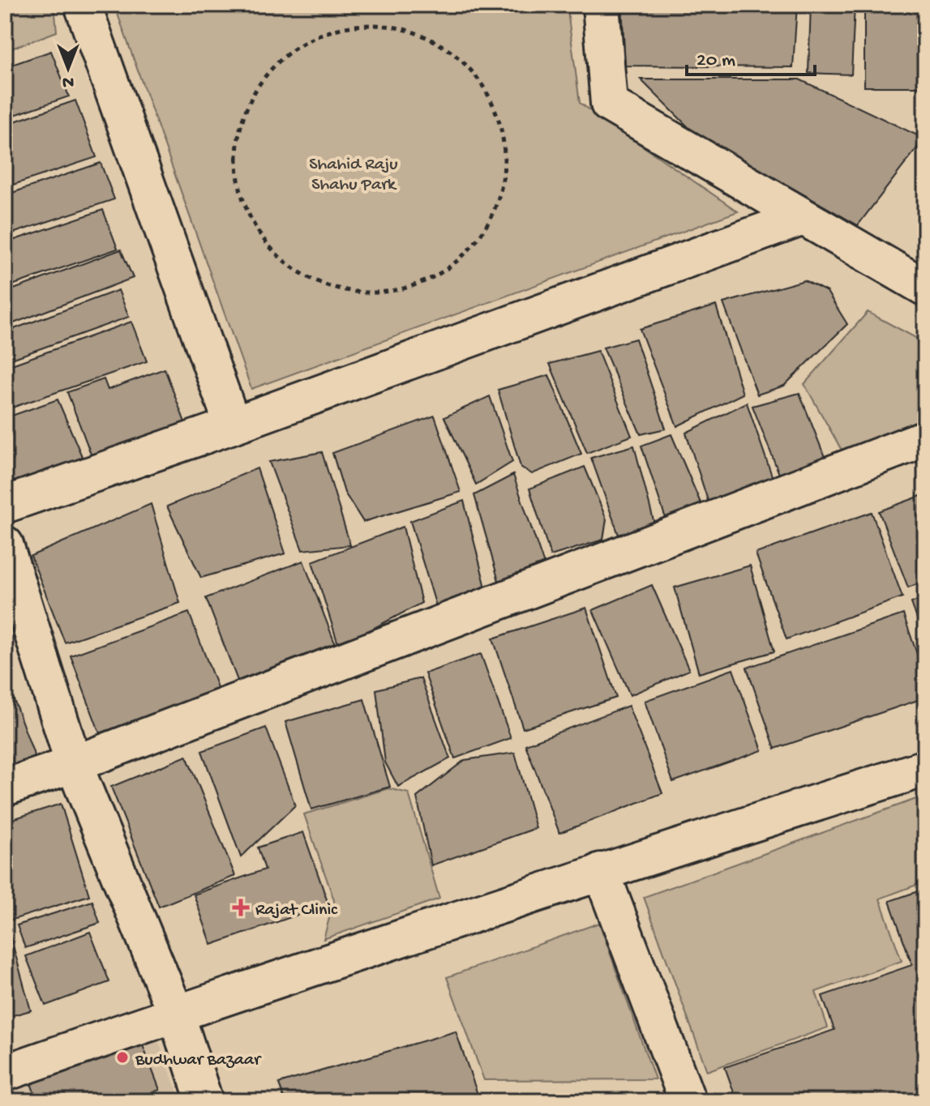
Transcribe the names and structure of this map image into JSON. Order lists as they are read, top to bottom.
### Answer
{
  "parks": ["Shahid Raju Shahu Park"],
  "places": {
    "health": ["Rajat Clinic"],
    "other": ["Budhwar Bazaar"]
  },
  "scale_bar": "20 m",
  "north": "bottom"
}
